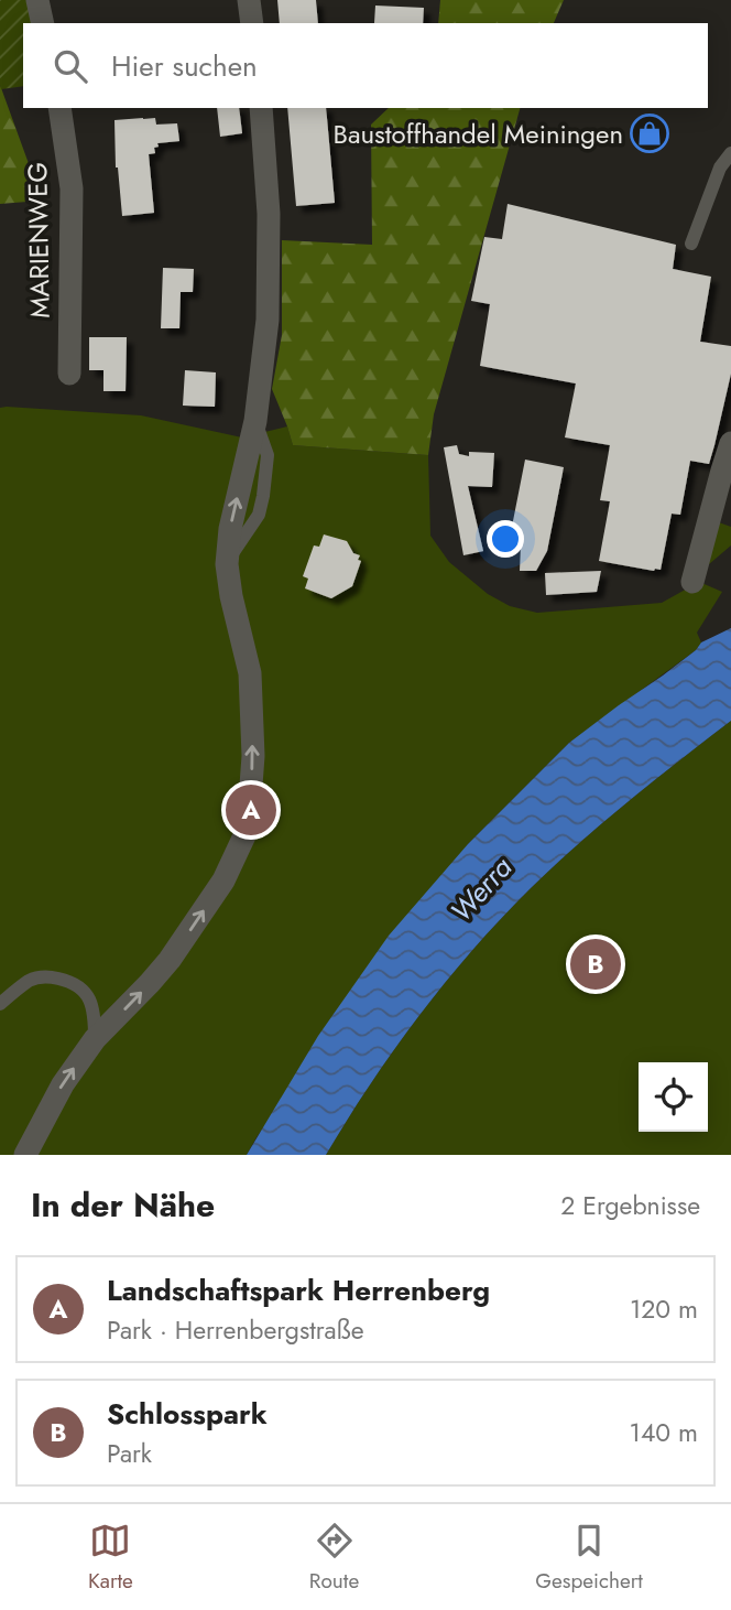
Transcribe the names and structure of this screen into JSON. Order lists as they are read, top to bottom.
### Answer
{
  "streets": {
    "street": ["MARIENWEG"]
  },
  "water": ["Werra"],
  "places": {
    "shop": ["Baustoffhandel Meiningen"]
  },
  "page": {
    "search": "Hier suchen",
    "pins": ["A", "B"],
    "heading": ["In der Nähe", "2 Ergebnisse"],
    "list": [
      {
        "mark": "A",
        "name": "Landschaftspark Herrenberg",
        "note": "Park · Herrenbergstraße",
        "value": "120 m"
      },
      {
        "mark": "B",
        "name": "Schlosspark",
        "note": "Park",
        "value": "140 m"
      }
    ],
    "nav": ["Karte", "Route", "Gespeichert"]
  }
}
